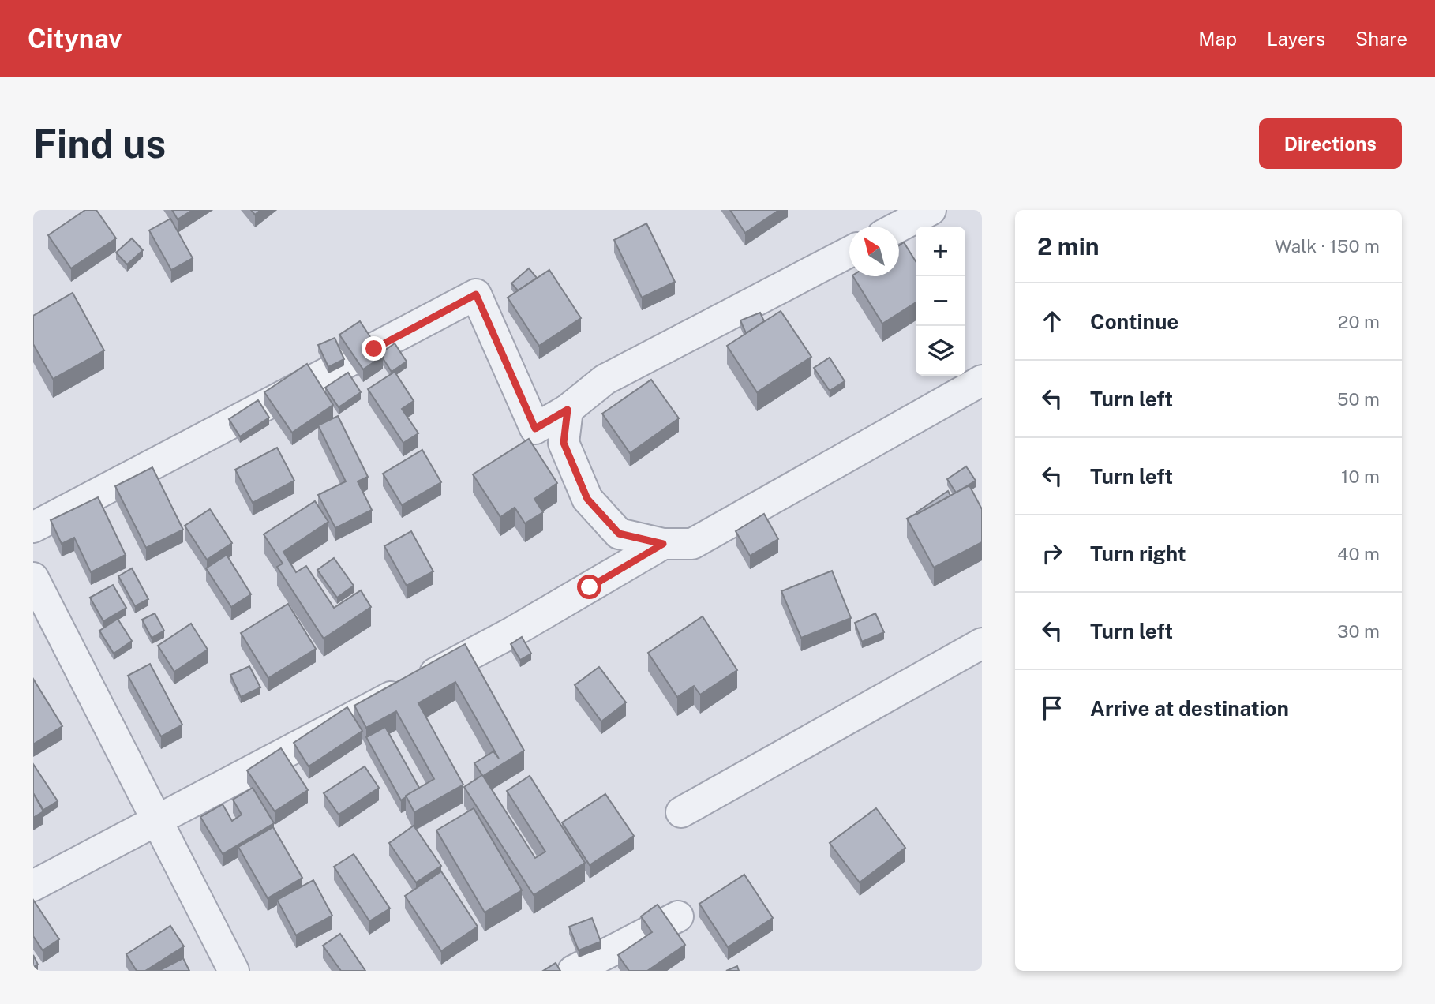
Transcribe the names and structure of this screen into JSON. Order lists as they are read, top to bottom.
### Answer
{
  "north": "top left",
  "page": {
    "header": "Citynav",
    "nav": ["Map", "Layers", "Share"],
    "buttons": "Directions",
    "title": "Find us",
    "heading": ["2 min", "Walk · 150 m"],
    "map_buttons": ["+", "−"],
    "list": [
      ["Continue", "20 m"],
      ["Turn left", "50 m"],
      ["Turn left", "10 m"],
      ["Turn right", "40 m"],
      ["Turn left", "30 m"],
      "Arrive at destination"
    ]
  }
}
